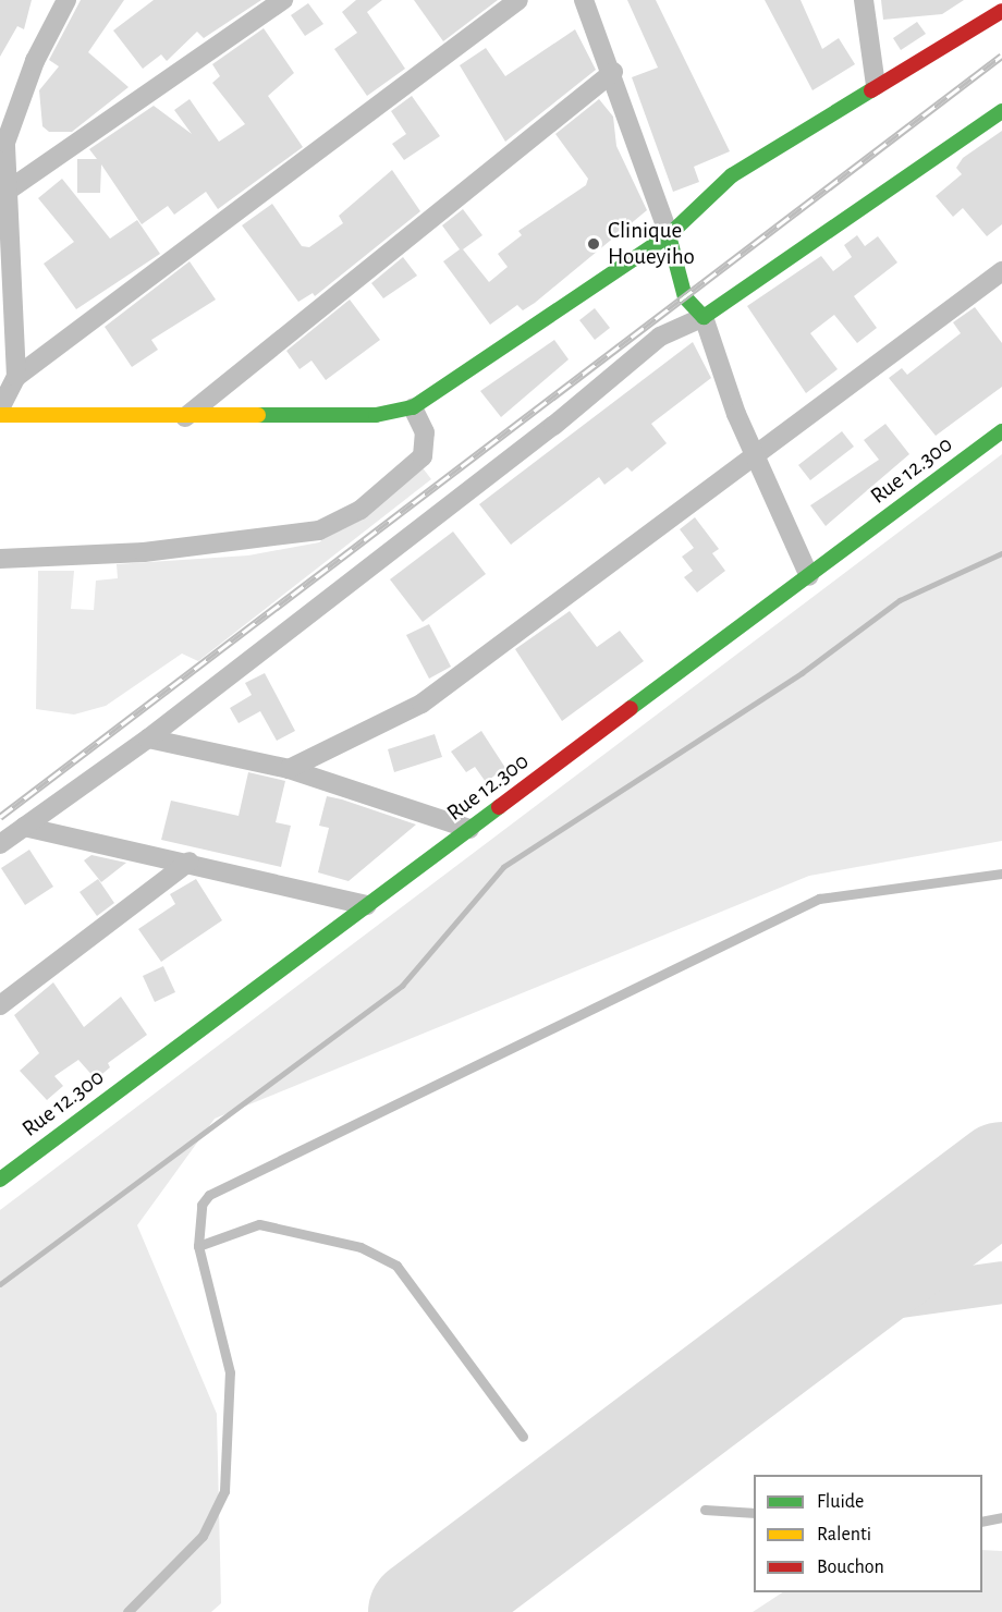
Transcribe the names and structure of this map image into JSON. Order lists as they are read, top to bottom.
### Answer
{
  "streets": {
    "main road": ["Rue 12.300"]
  },
  "places": ["Clinique Houeyiho"],
  "legend": ["Fluide", "Ralenti", "Bouchon"]
}
